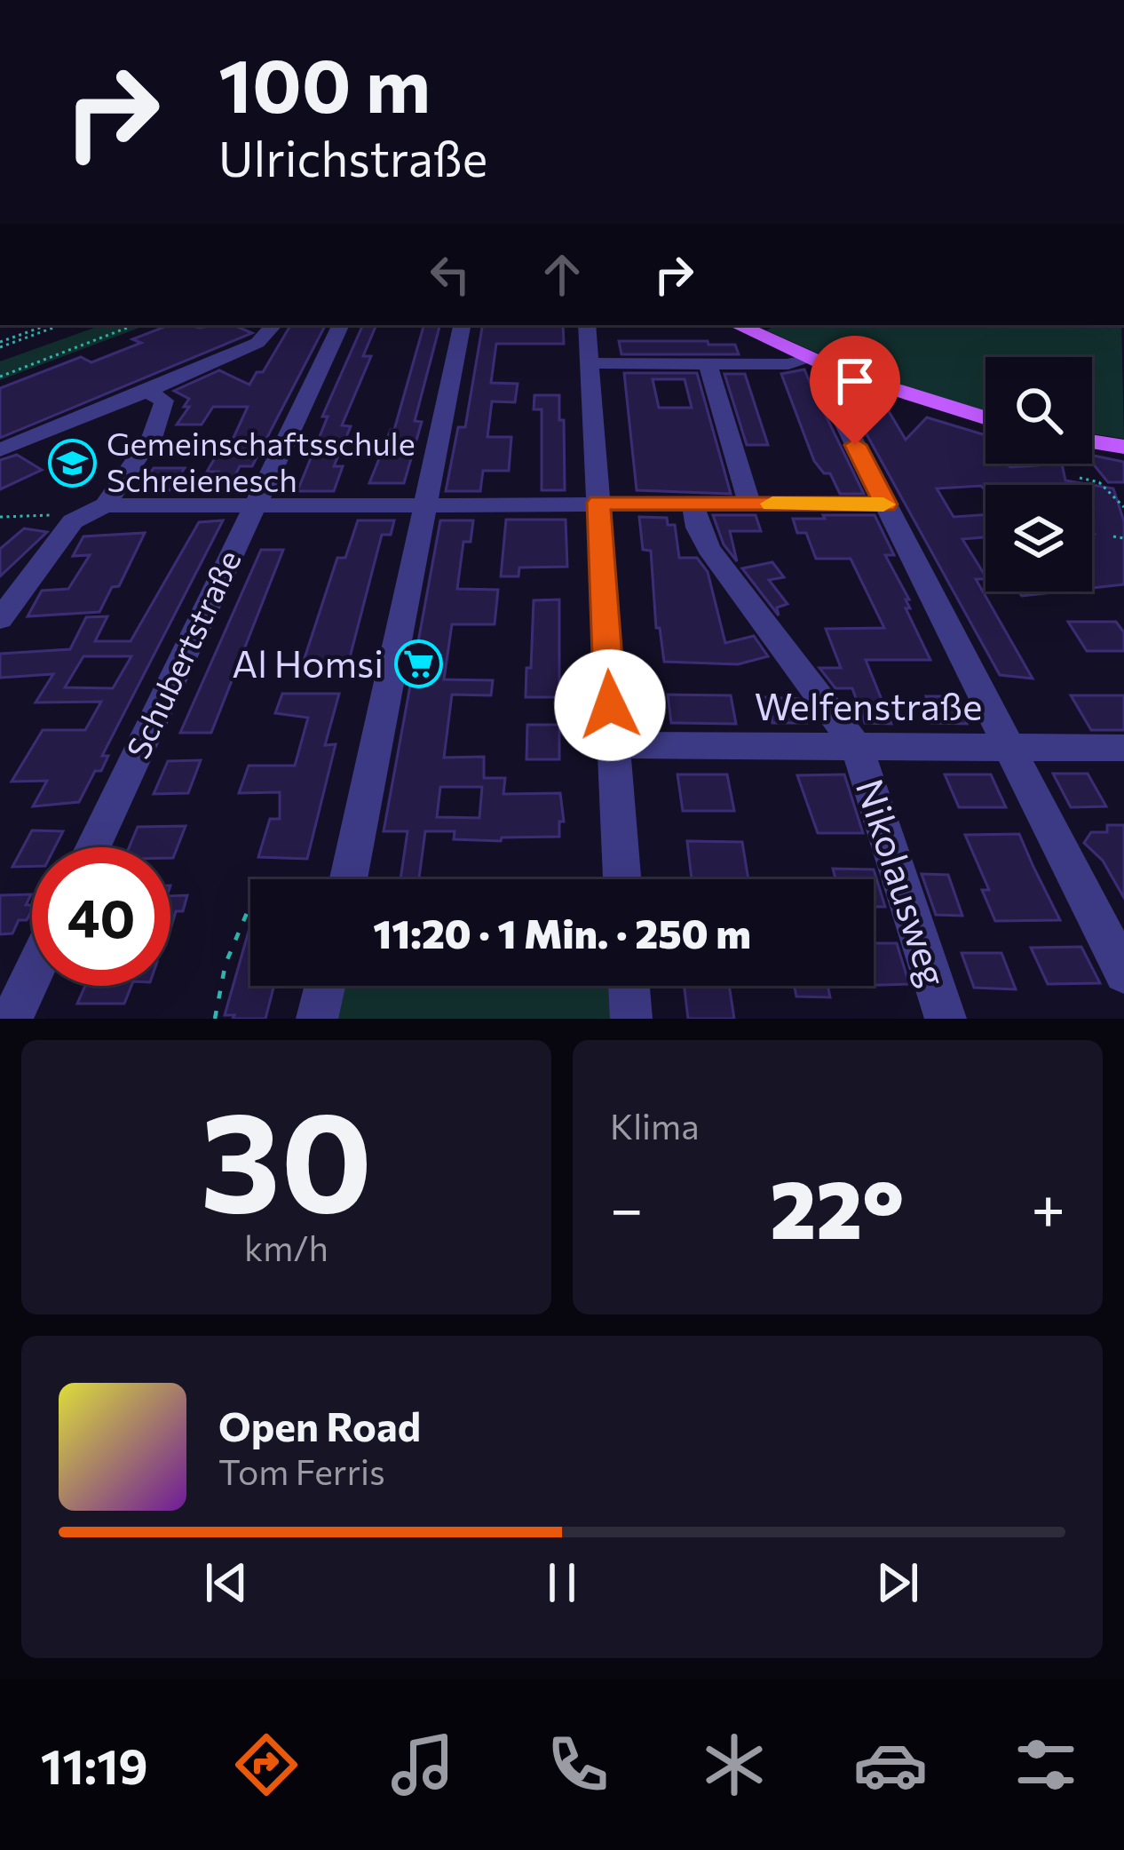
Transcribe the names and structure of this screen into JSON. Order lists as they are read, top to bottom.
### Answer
{
  "streets": {
    "street": ["Schubertstraße", "Welfenstraße", "Nikolausweg"]
  },
  "crossings": [
    ["Welfenstraße", "Nikolausweg"]
  ],
  "places": {
    "school or university": ["Gemeinschaftsschule Schreienesch"],
    "supermarket": ["Al Homsi"]
  },
  "page": {
    "turn": ["100 m", "Ulrichstraße"],
    "limit": "40",
    "trip": "11:20 · 1 Min. · 250 m",
    "tile": [
      ["30", "km/h"],
      "Klima"
    ],
    "heat": ["−", "22°", "+"],
    "song": ["Open Road", "Tom Ferris"],
    "tabs": "11:19"
  }
}
